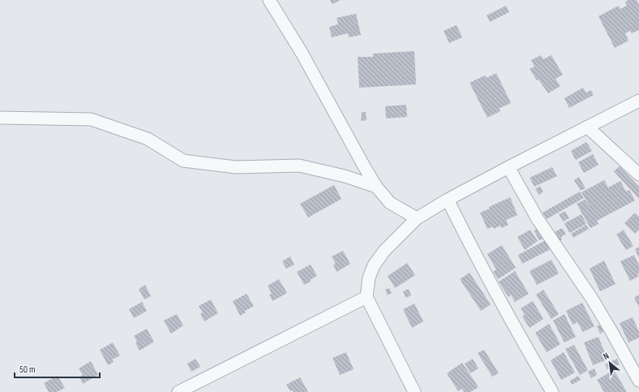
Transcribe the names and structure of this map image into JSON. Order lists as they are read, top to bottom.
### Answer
{
  "scale_bar": "50 m",
  "north": "top left"
}
